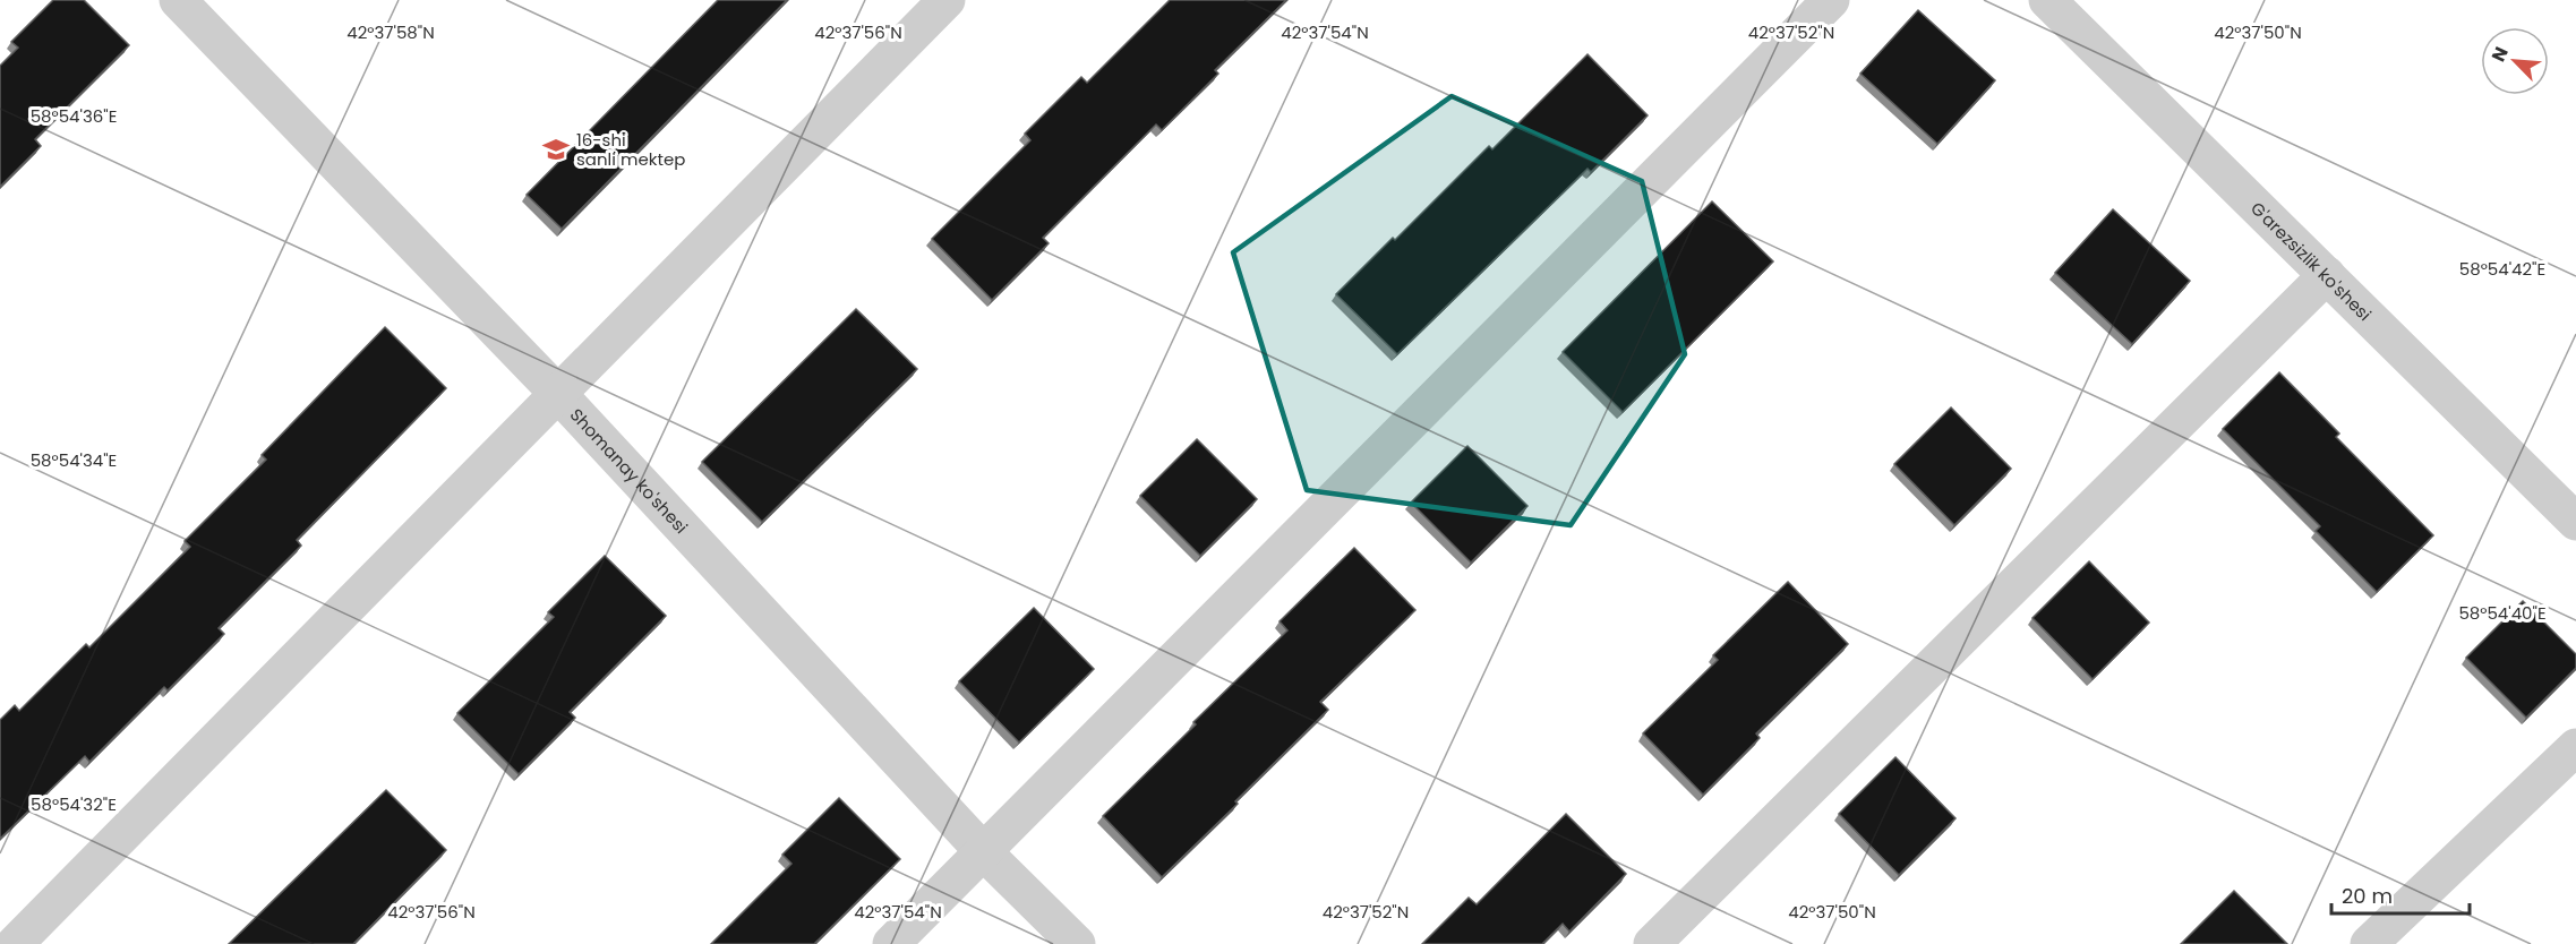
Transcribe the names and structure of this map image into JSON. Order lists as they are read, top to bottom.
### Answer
{
  "streets": {
    "street": ["G'arezsizlik ko'shesi", "Shomanay ko'shesi"]
  },
  "places": {
    "school or university": ["16-shi sanli mektep"]
  },
  "scale_bar": "20 m",
  "north": "top left",
  "coordinates": [
    "42°37'58\"N",
    "42°37'56\"N",
    "42°37'54\"N",
    "42°37'52\"N",
    "42°37'50\"N",
    "58°54'36\"E",
    "58°54'42\"E",
    "58°54'34\"E",
    "58°54'40\"E",
    "58°54'32\"E"
  ]
}
